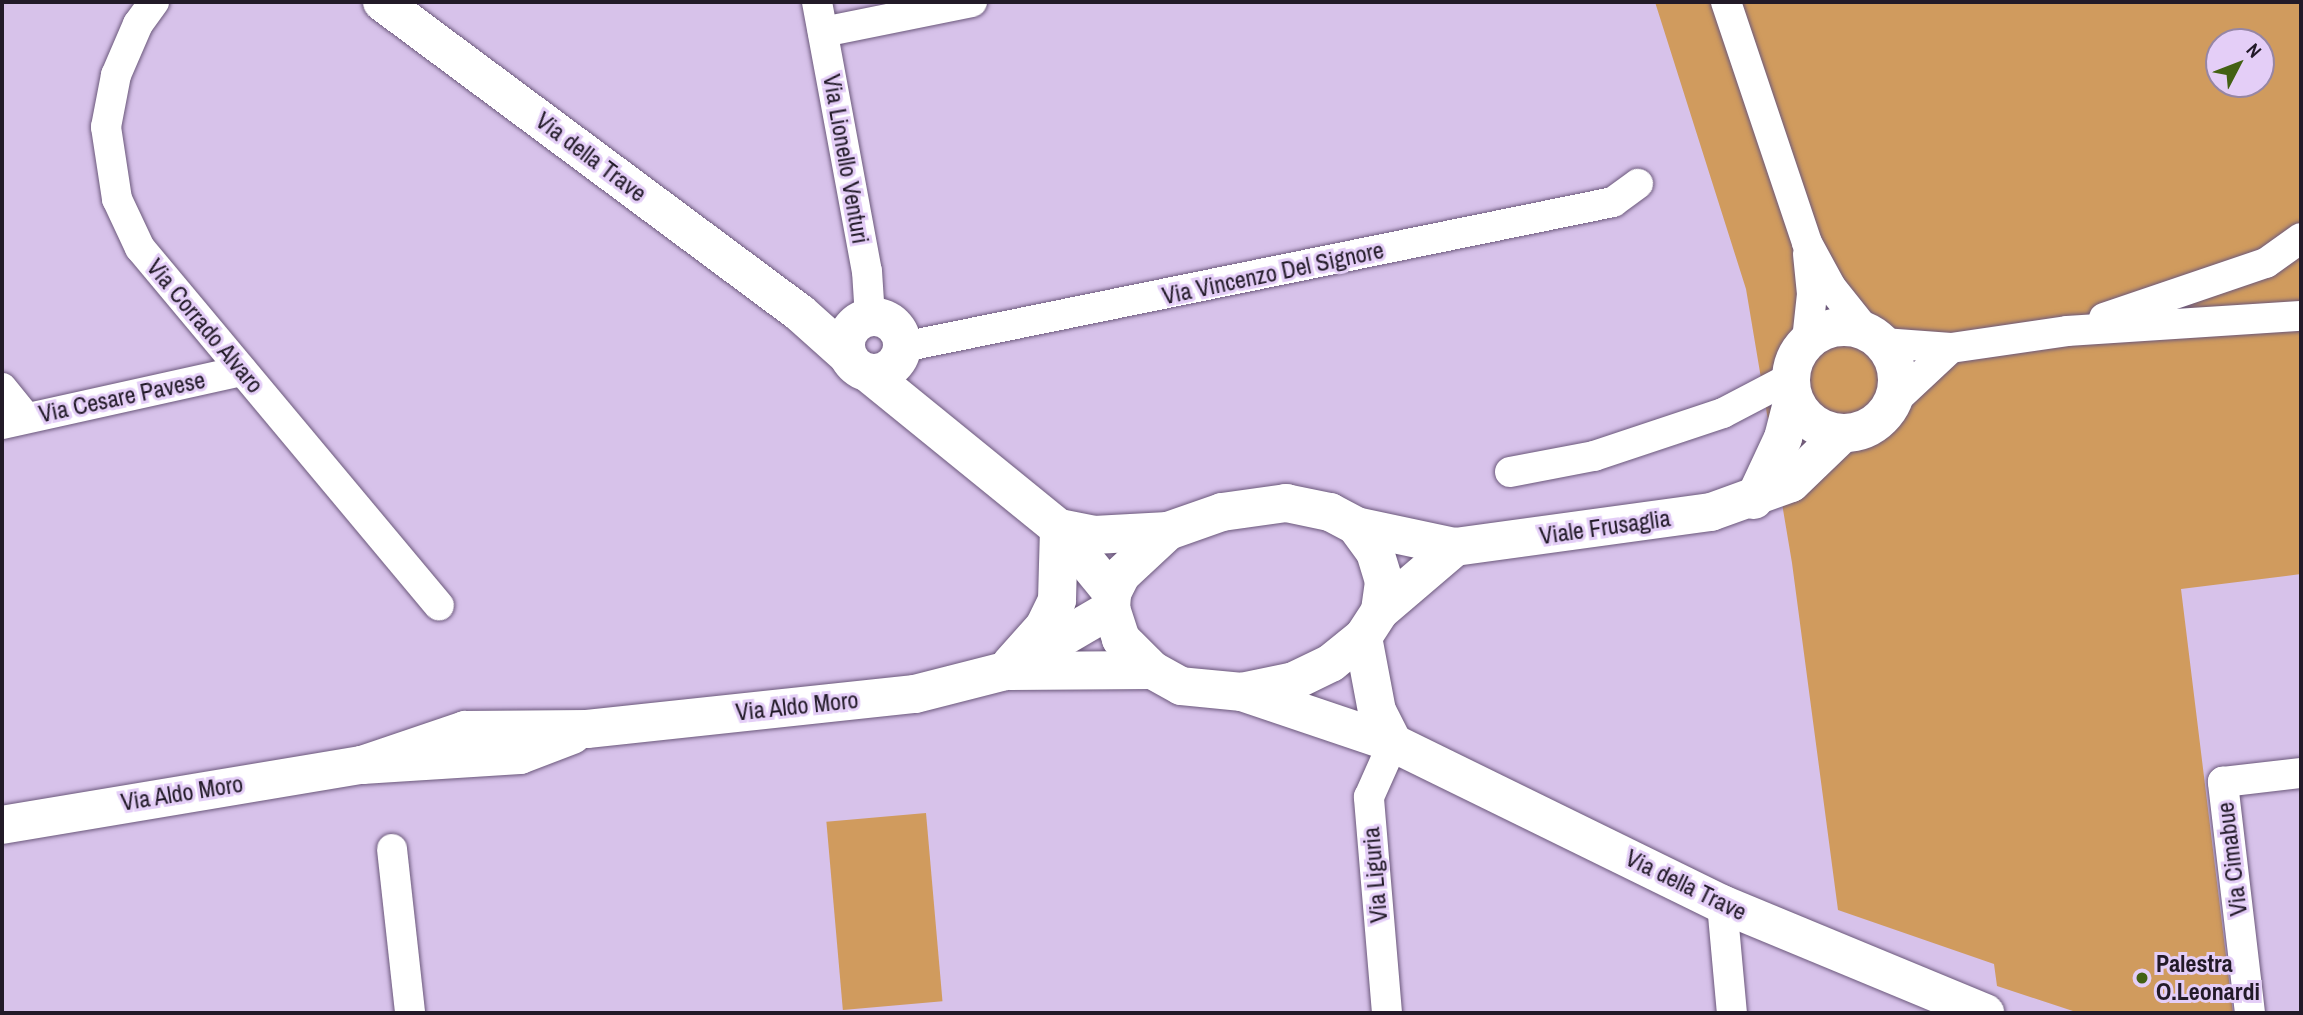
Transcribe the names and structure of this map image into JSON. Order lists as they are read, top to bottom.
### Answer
{
  "streets": {
    "main road": ["Via della Trave", "Viale Frusaglia", "Via Aldo Moro"],
    "street": [
      "Via Lionello Venturi",
      "Via Vincenzo Del Signore",
      "Via Corrado Alvaro",
      "Via Cesare Pavese",
      "Via Cimabue",
      "Via Liguria"
    ]
  },
  "crossings": [
    ["Via della Trave", "Via Lionello Venturi"],
    ["Via della Trave", "Via Vincenzo Del Signore"],
    ["Via della Trave", "Viale Frusaglia"],
    ["Via della Trave", "Via Aldo Moro"],
    ["Via della Trave", "Via Liguria"],
    ["Via Lionello Venturi", "Via Vincenzo Del Signore"],
    ["Via Corrado Alvaro", "Via Cesare Pavese"],
    ["Viale Frusaglia", "Via Aldo Moro"]
  ],
  "places": ["Palestra O.Leonardi"],
  "north": "top right"
}
